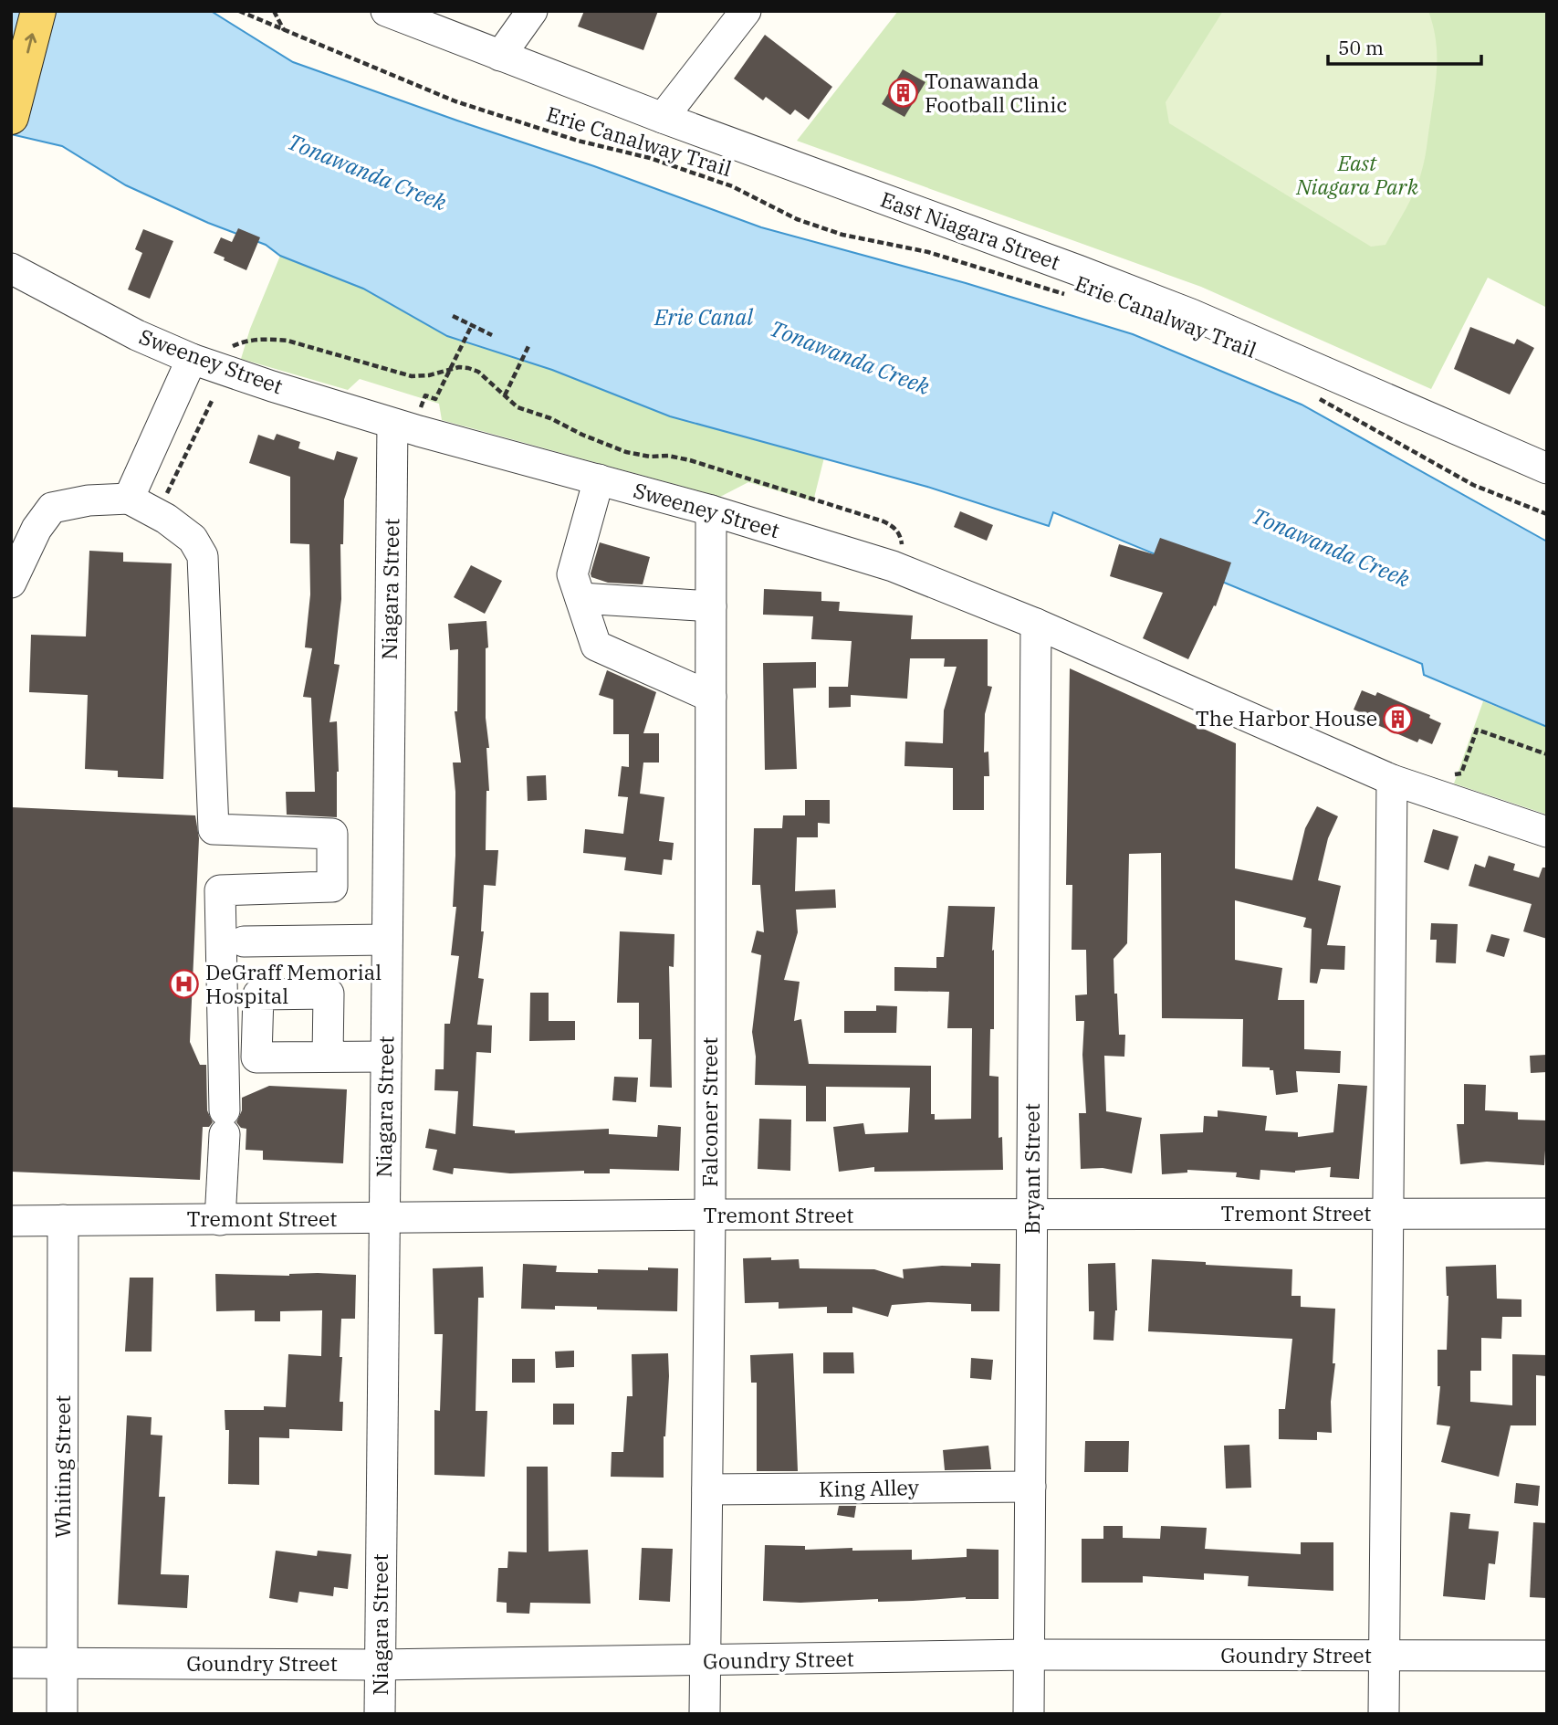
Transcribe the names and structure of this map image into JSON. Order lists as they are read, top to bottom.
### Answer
{
  "streets": {
    "street": [
      "East Niagara Street",
      "Sweeney Street",
      "Niagara Street",
      "Falconer Street",
      "Bryant Street",
      "Tremont Street",
      "Whiting Street",
      "King Alley",
      "Goundry Street"
    ],
    "path": ["Erie Canalway Trail"]
  },
  "crossings": [
    ["Sweeney Street", "Niagara Street"],
    ["Sweeney Street", "Falconer Street"],
    ["Sweeney Street", "Bryant Street"],
    ["Niagara Street", "Tremont Street"],
    ["Niagara Street", "Goundry Street"],
    ["Falconer Street", "Tremont Street"],
    ["Falconer Street", "King Alley"],
    ["Falconer Street", "Goundry Street"],
    ["Bryant Street", "Tremont Street"],
    ["Bryant Street", "King Alley"],
    ["Bryant Street", "Goundry Street"],
    ["Tremont Street", "Whiting Street"],
    ["Whiting Street", "Goundry Street"]
  ],
  "water": ["Tonawanda Creek", "Erie Canal"],
  "parks": ["East Niagara Park"],
  "places": {
    "building": ["Tonawanda Football Clinic", "The Harbor House"],
    "hospital": ["DeGraff Memorial Hospital"]
  },
  "scale_bar": "50 m"
}
